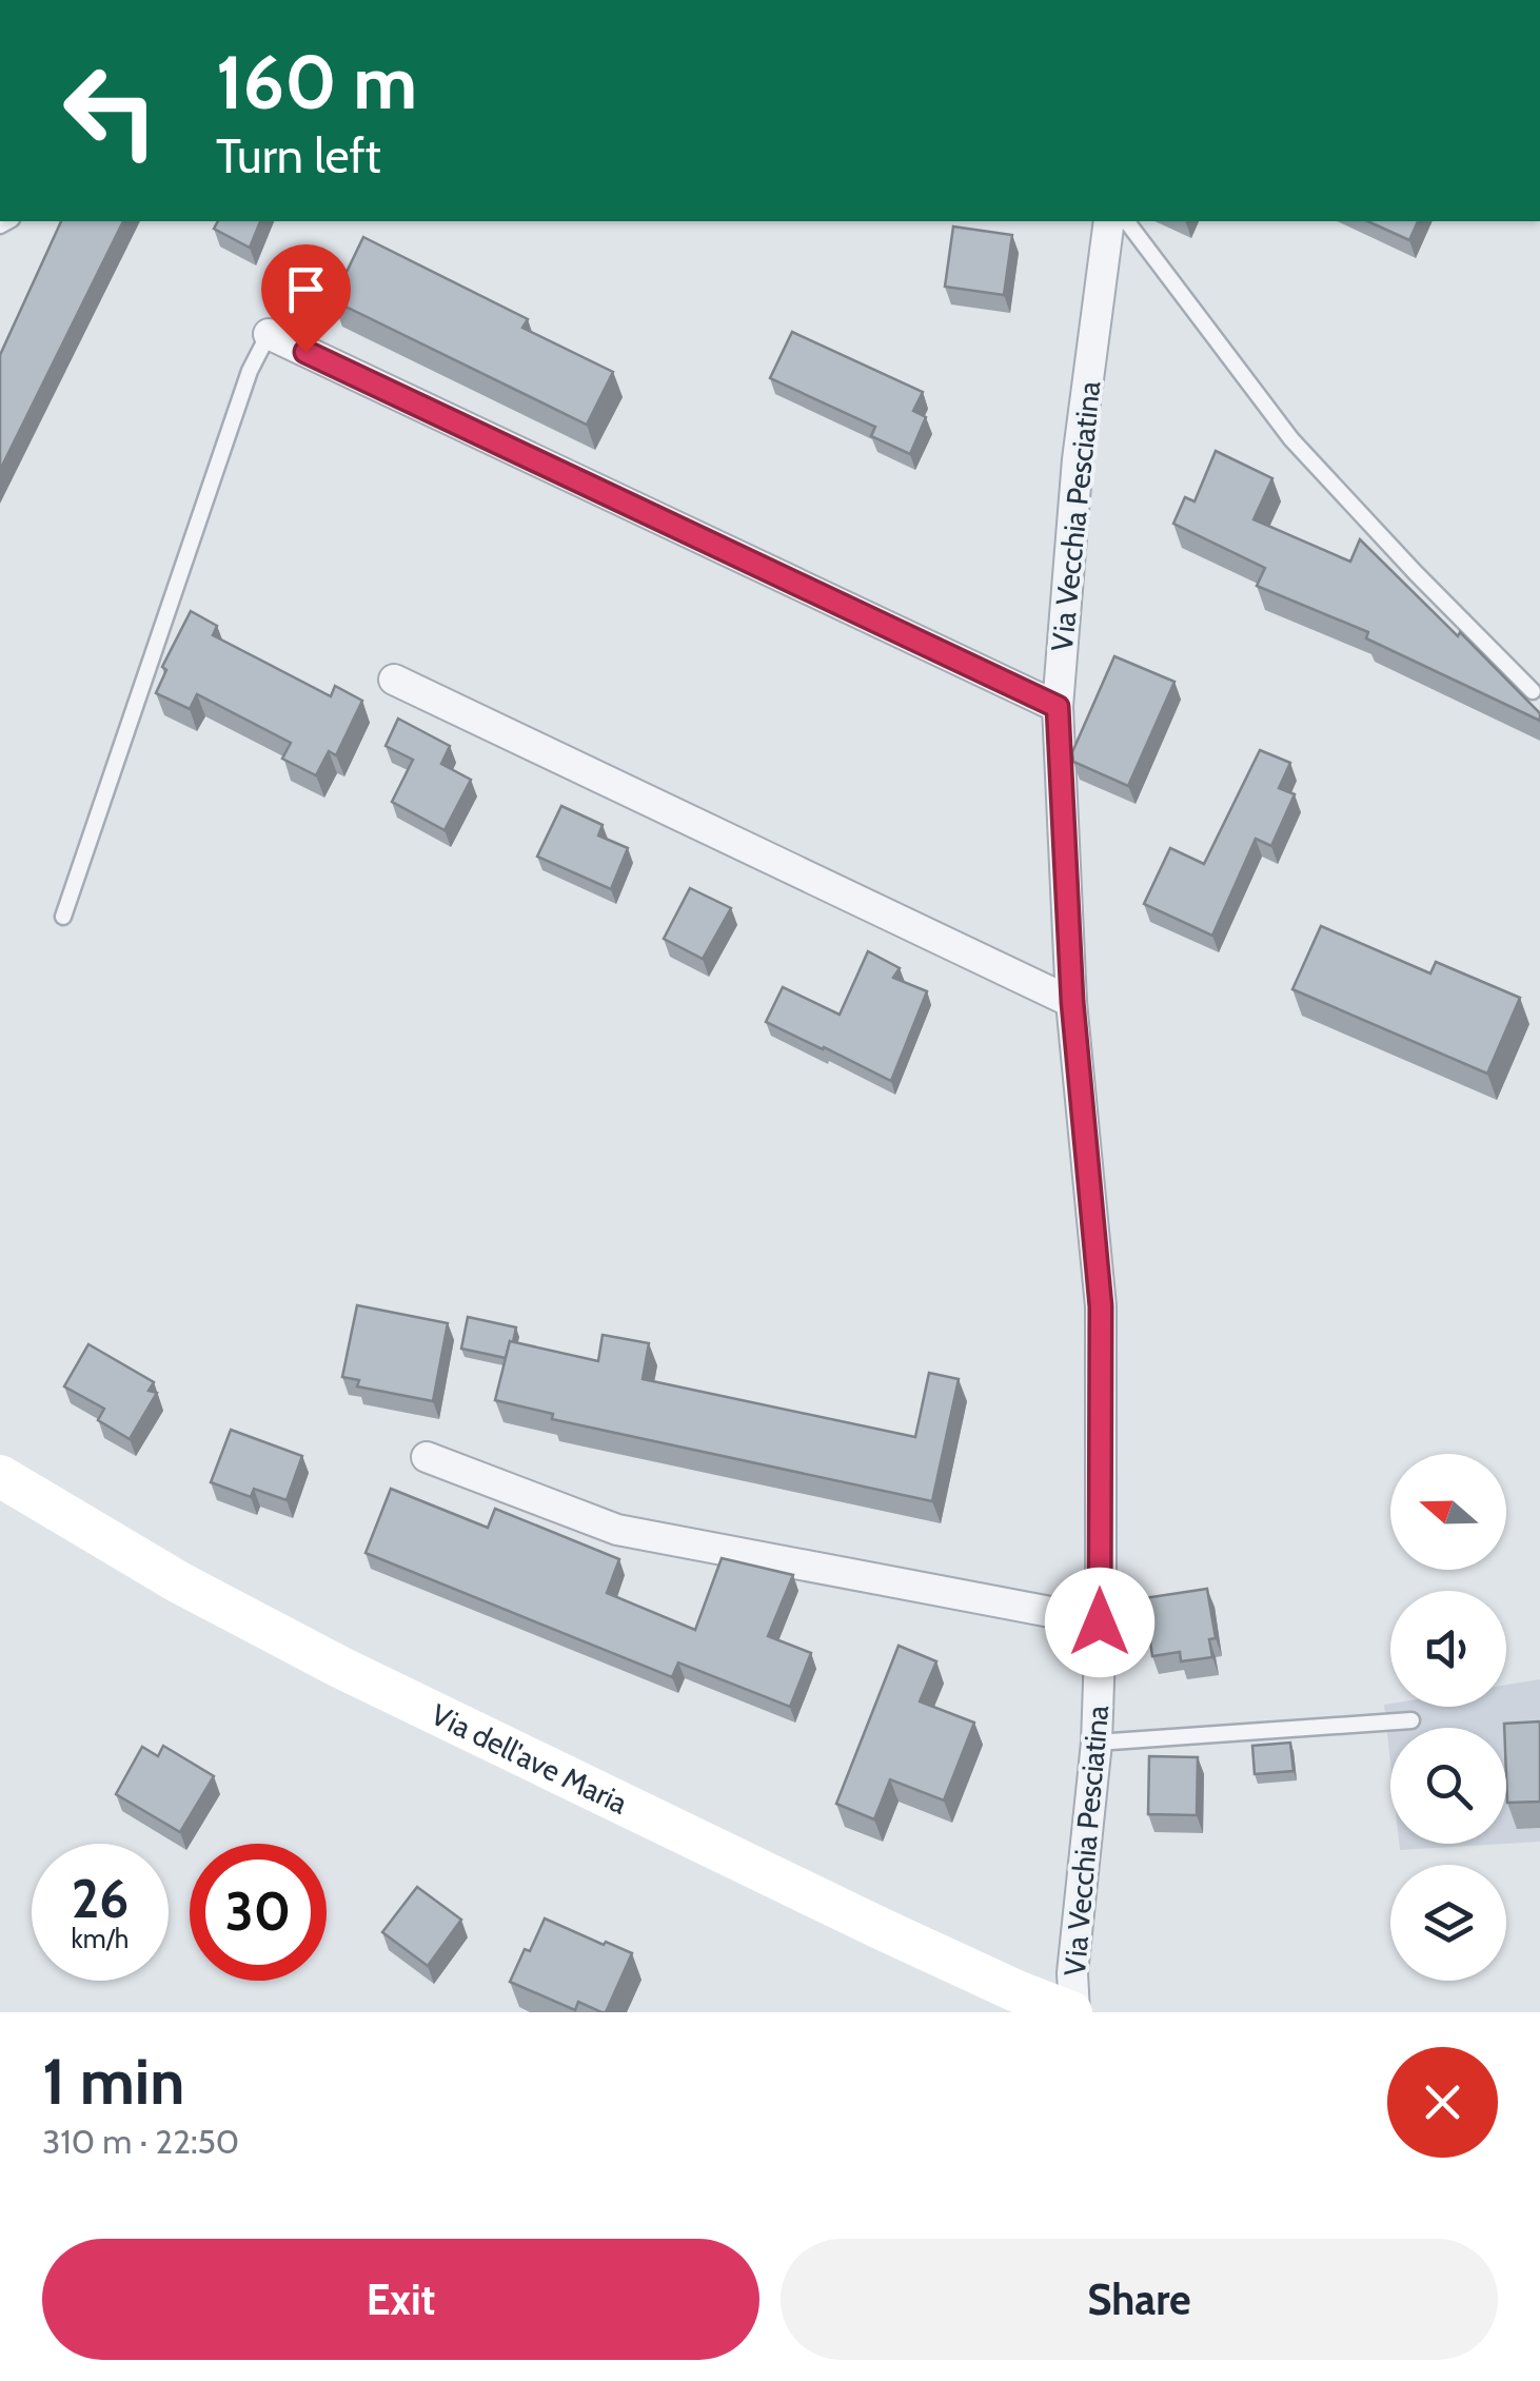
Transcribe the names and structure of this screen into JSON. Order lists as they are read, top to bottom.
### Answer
{
  "streets": {
    "street": ["Via Vecchia Pesciatina", "Via dell'ave Maria"]
  },
  "crossings": [
    ["Via Vecchia Pesciatina", "Via dell'ave Maria"]
  ],
  "north": "left",
  "page": {
    "turn": ["160 m", "Turn left"],
    "speed": "26 km/h",
    "limit": "30",
    "heading": ["1 min", "310 m · 22:50"],
    "buttons": ["Exit", "Share"]
  }
}
